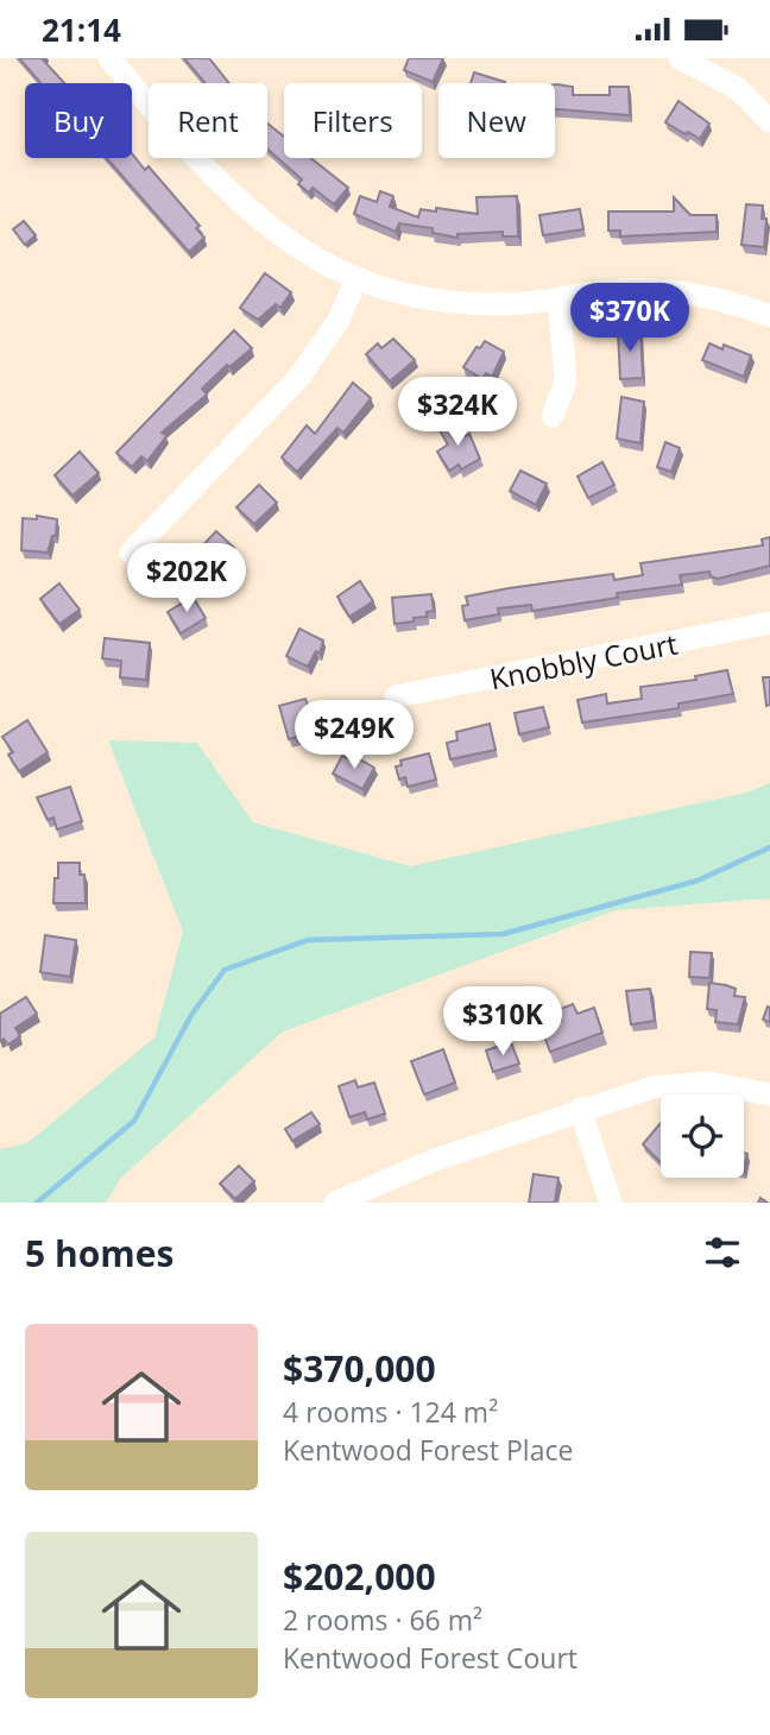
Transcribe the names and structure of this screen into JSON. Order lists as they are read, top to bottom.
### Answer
{
  "streets": {
    "street": ["Knobbly Court"]
  },
  "page": {
    "status": "21:14",
    "chip": [
      "Buy",
      "Rent",
      "Filters",
      "New"
    ],
    "price": [
      "$370K",
      "$324K",
      "$202K",
      "$249K",
      "$310K"
    ],
    "heading": "5 homes",
    "list": [
      {
        "name": "$370,000",
        "note": "4 rooms · 124 m² · Kentwood Forest Place"
      },
      {
        "name": "$202,000",
        "note": "2 rooms · 66 m² · Kentwood Forest Court"
      }
    ]
  }
}
